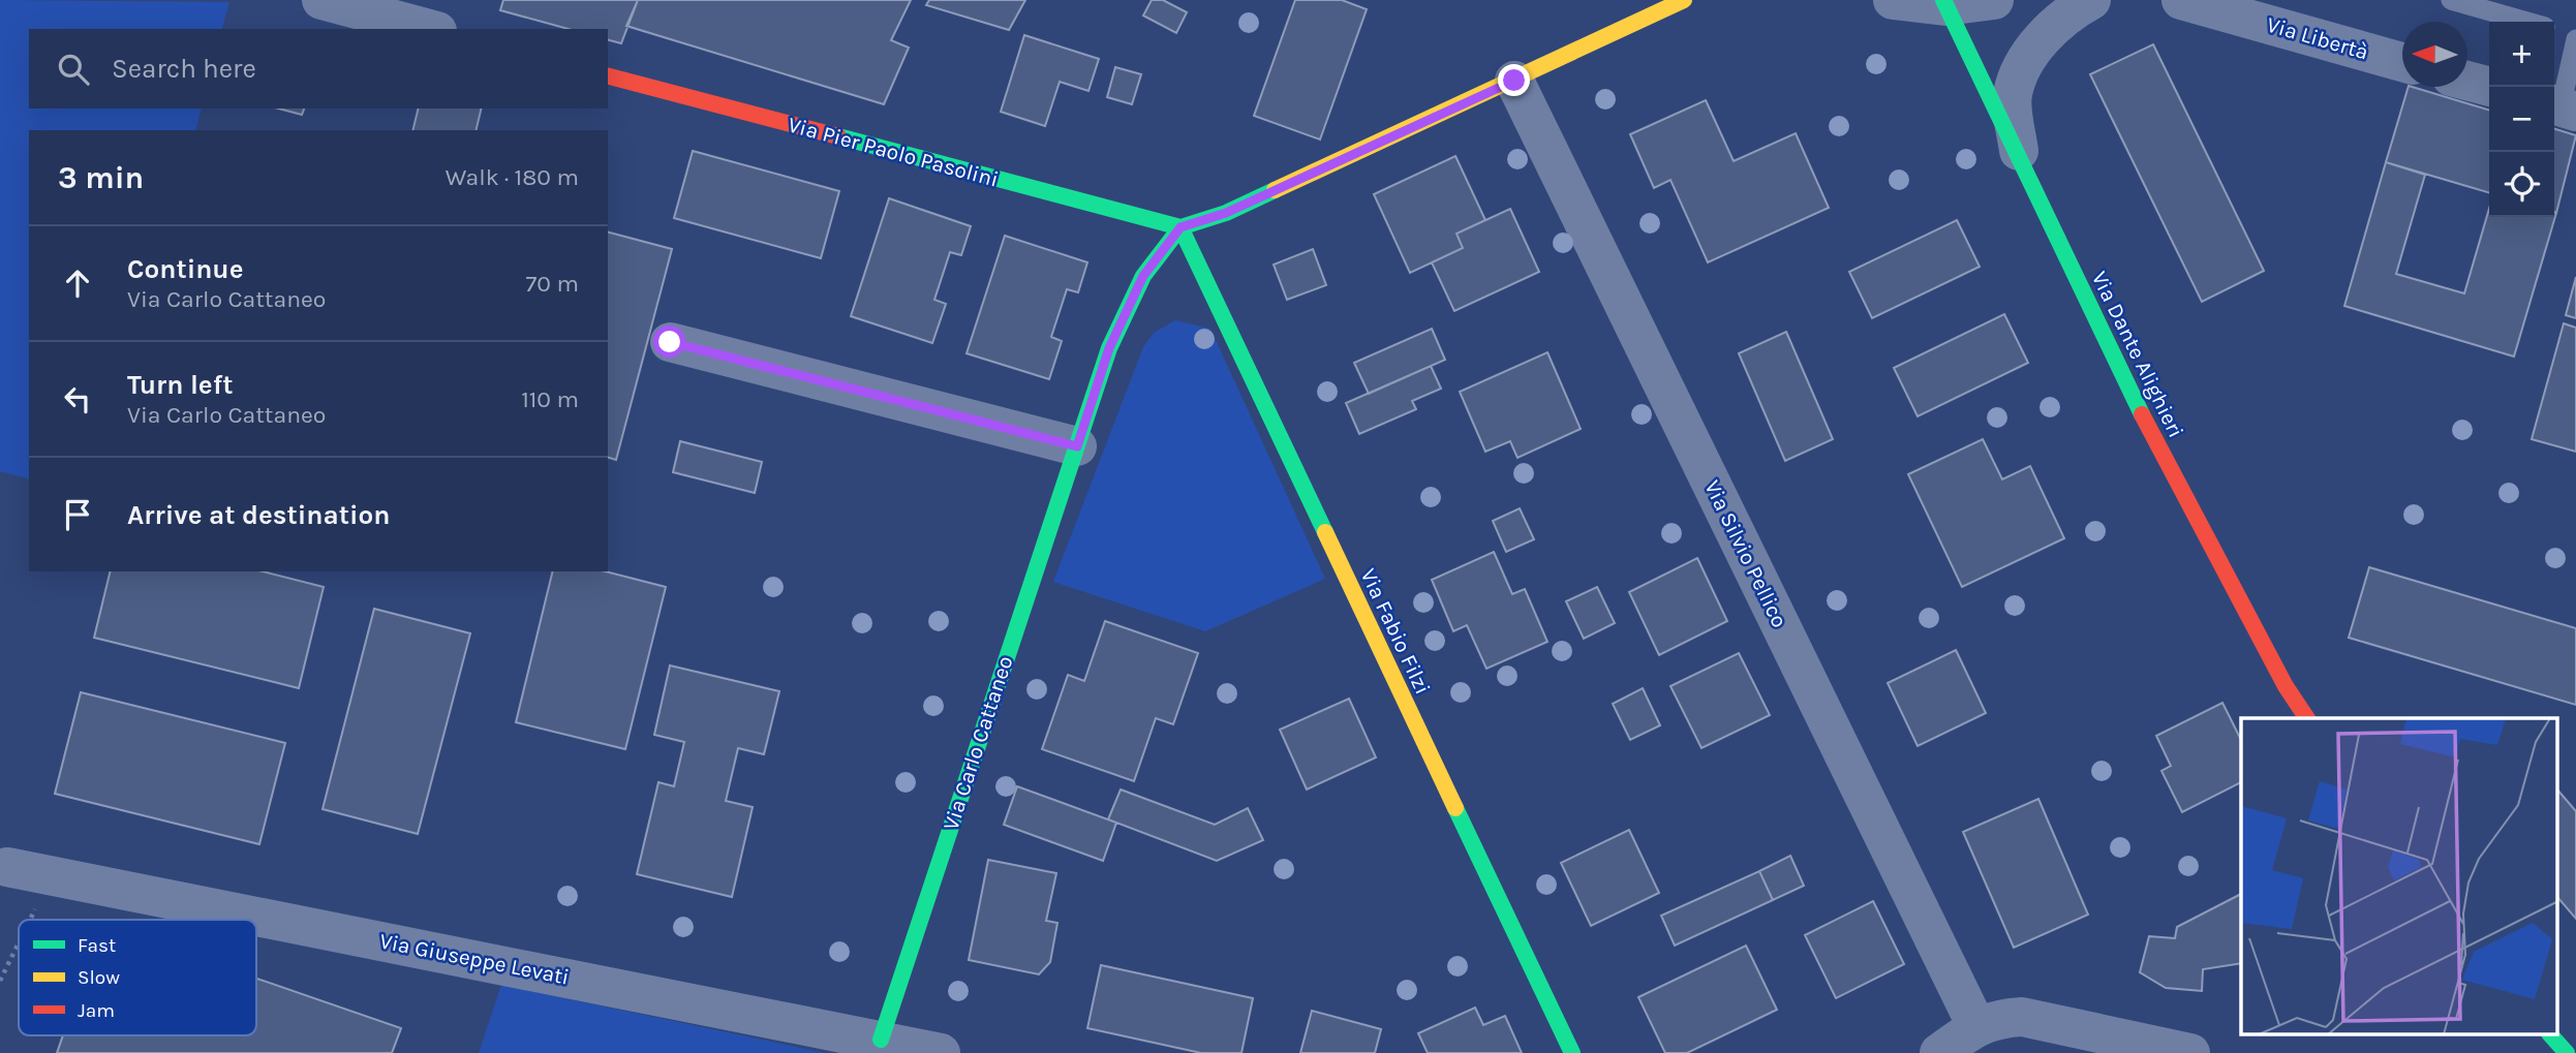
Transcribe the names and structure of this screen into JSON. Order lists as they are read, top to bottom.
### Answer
{
  "streets": {
    "street": [
      "Via Libertà",
      "Via Pier Paolo Pasolini",
      "Via Dante Alighieri",
      "Via Silvio Pellico",
      "Via Fabio Filzi",
      "Via Carlo Cattaneo",
      "Via Giuseppe Levati"
    ]
  },
  "crossings": [
    ["Via Pier Paolo Pasolini", "Via Fabio Filzi"],
    ["Via Pier Paolo Pasolini", "Via Carlo Cattaneo"],
    ["Via Fabio Filzi", "Via Carlo Cattaneo"],
    ["Via Carlo Cattaneo", "Via Giuseppe Levati"]
  ],
  "legend": ["Fast", "Slow", "Jam"],
  "north": "left",
  "page": {
    "map_buttons": ["+", "−"],
    "search": "Search here",
    "heading": ["3 min", "Walk · 180 m"],
    "list": [
      ["Continue", "Via Carlo Cattaneo", "70 m"],
      ["Turn left", "Via Carlo Cattaneo", "110 m"],
      "Arrive at destination"
    ]
  }
}
